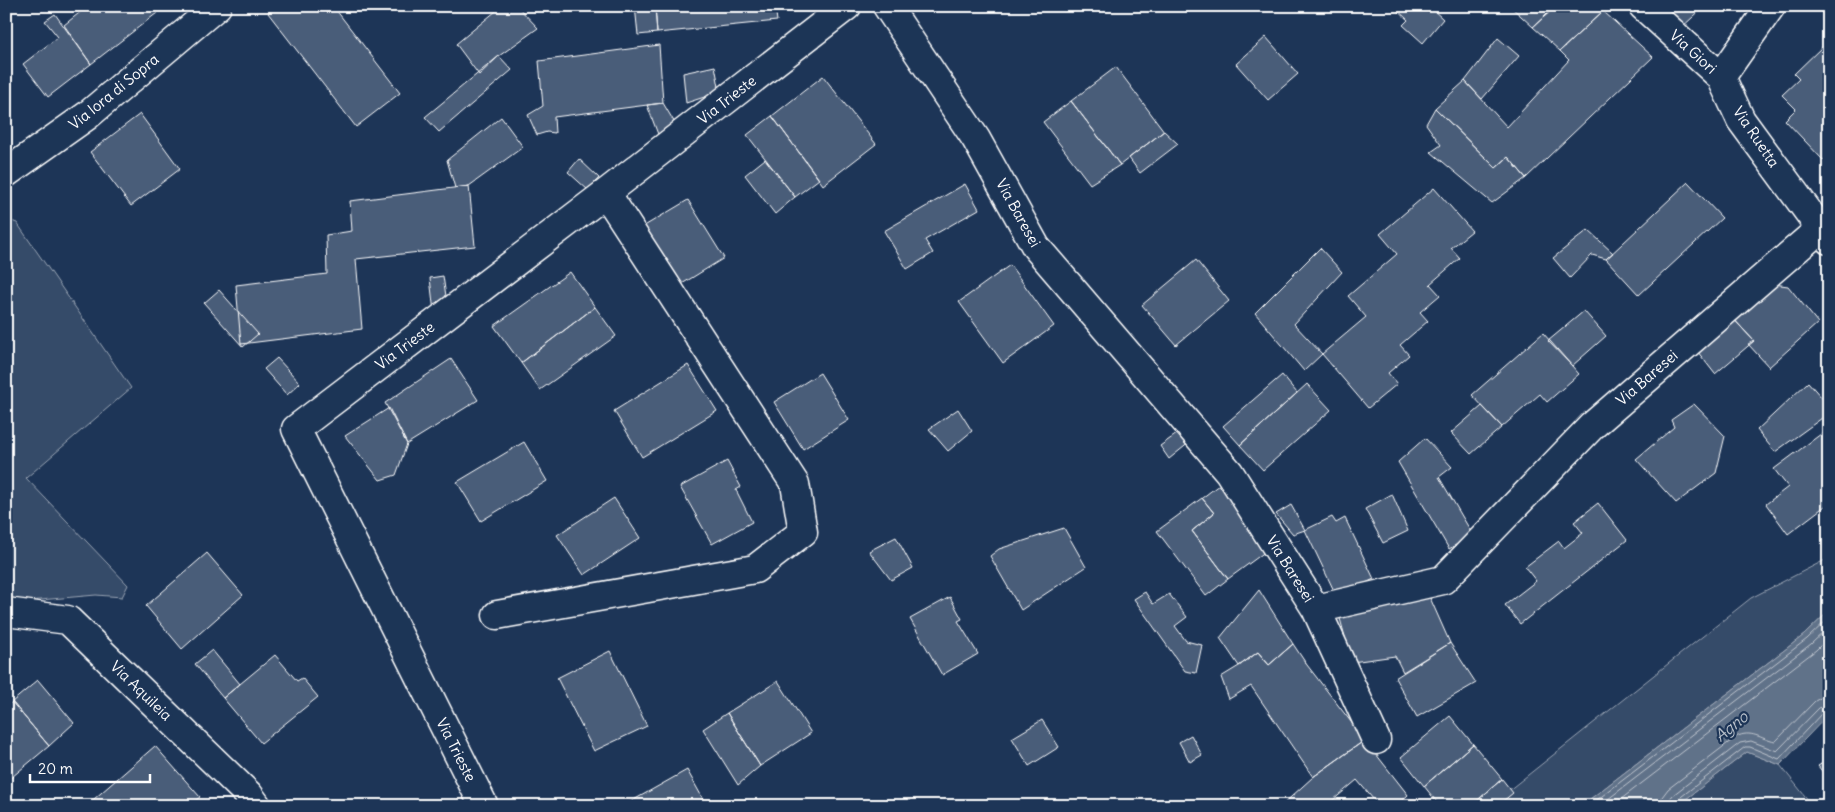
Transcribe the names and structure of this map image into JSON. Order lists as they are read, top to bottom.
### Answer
{
  "streets": {
    "street": [
      "Via Giori",
      "Via lora di Sopra",
      "Via Trieste",
      "Via Ruetta",
      "Via Baresei",
      "Via Aquileia"
    ]
  },
  "crossings": [
    ["Via Giori", "Via Ruetta"],
    ["Via Ruetta", "Via Baresei"]
  ],
  "water": ["Agno"],
  "scale_bar": "20 m"
}
